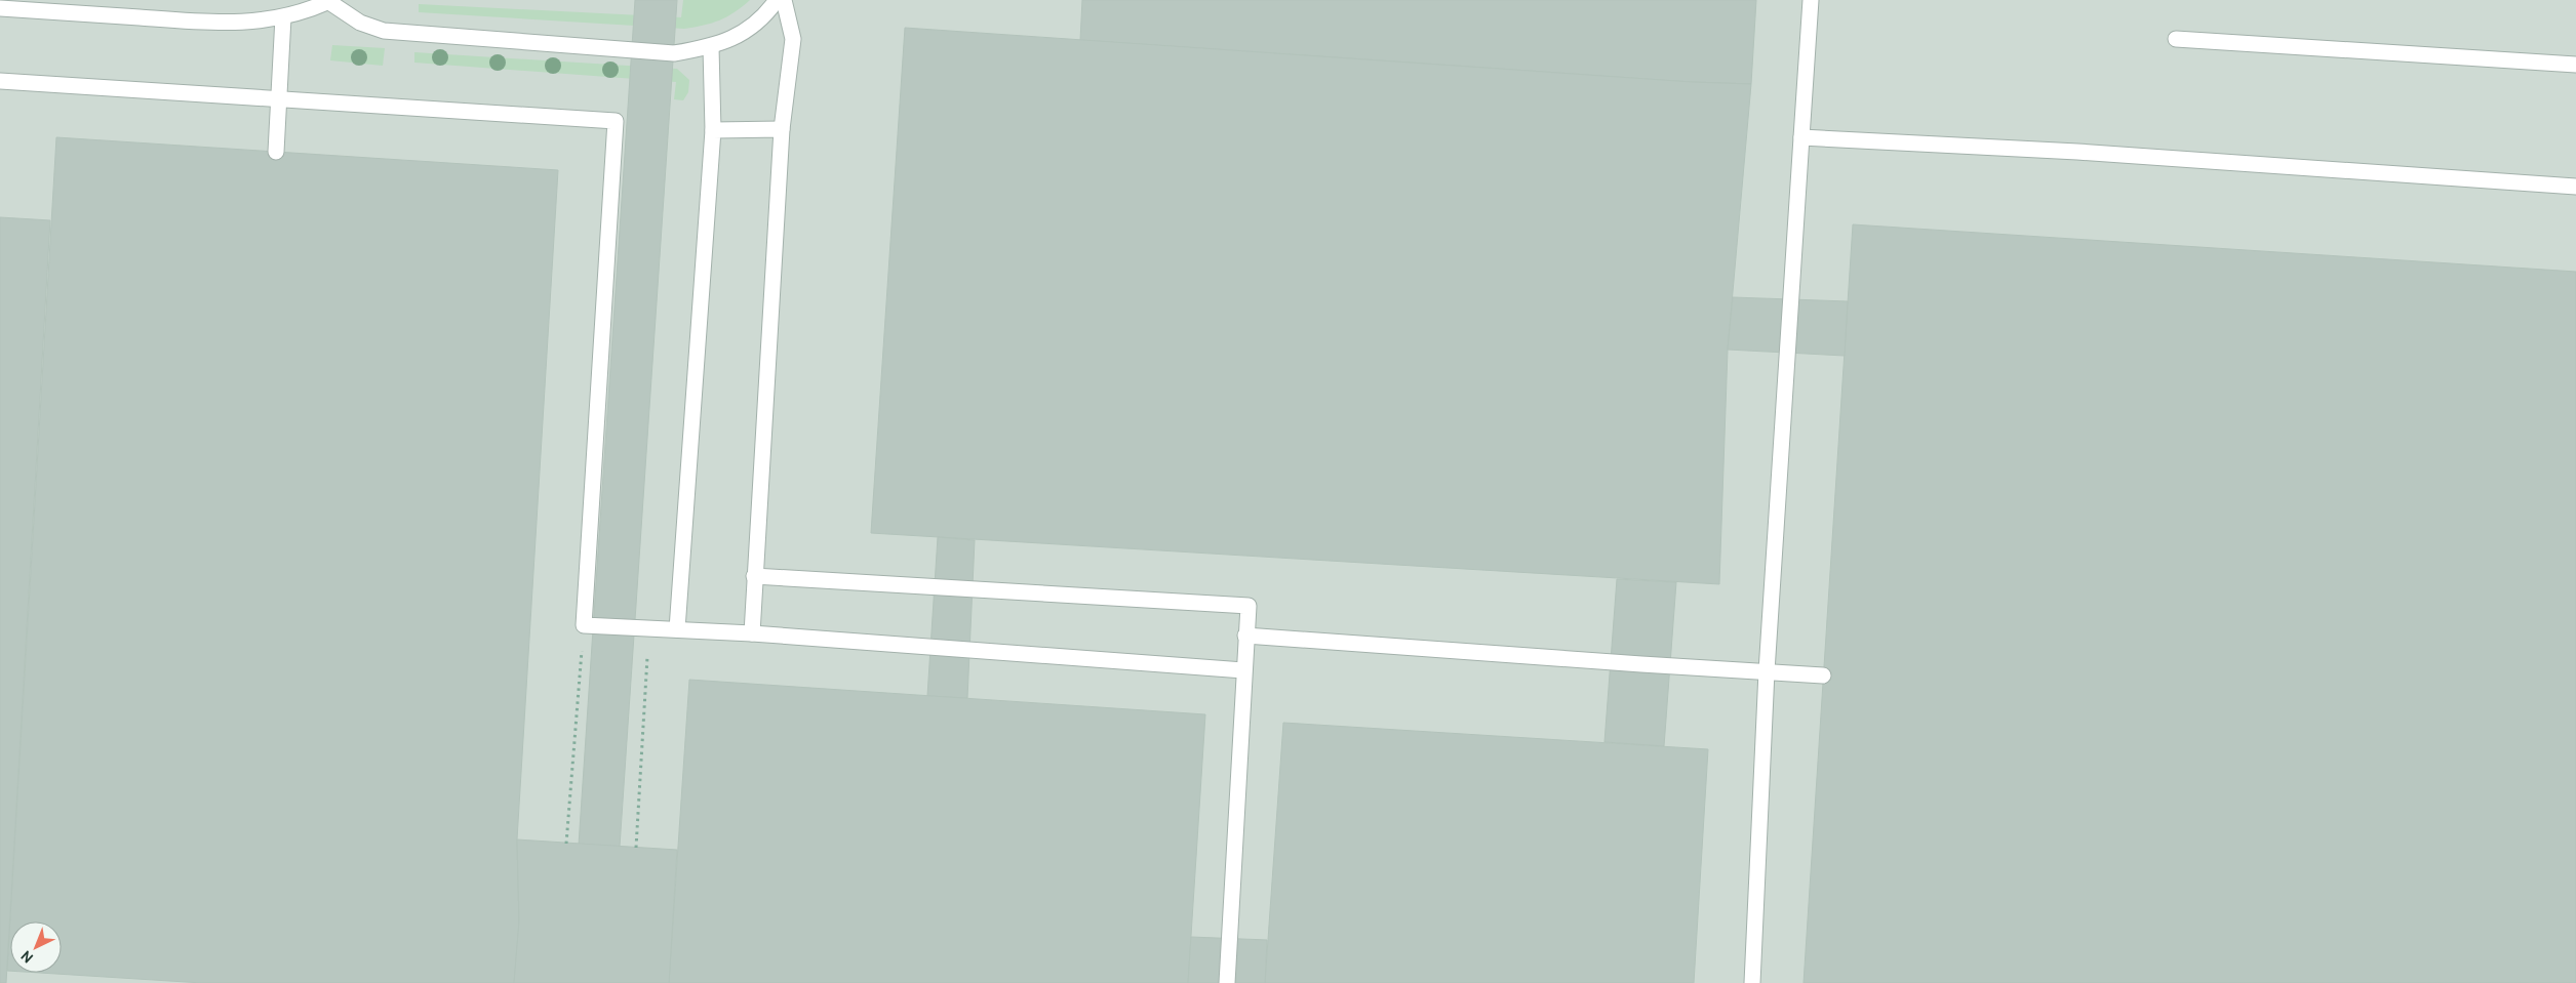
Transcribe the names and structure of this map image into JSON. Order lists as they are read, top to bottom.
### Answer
{
  "north": "bottom left"
}
